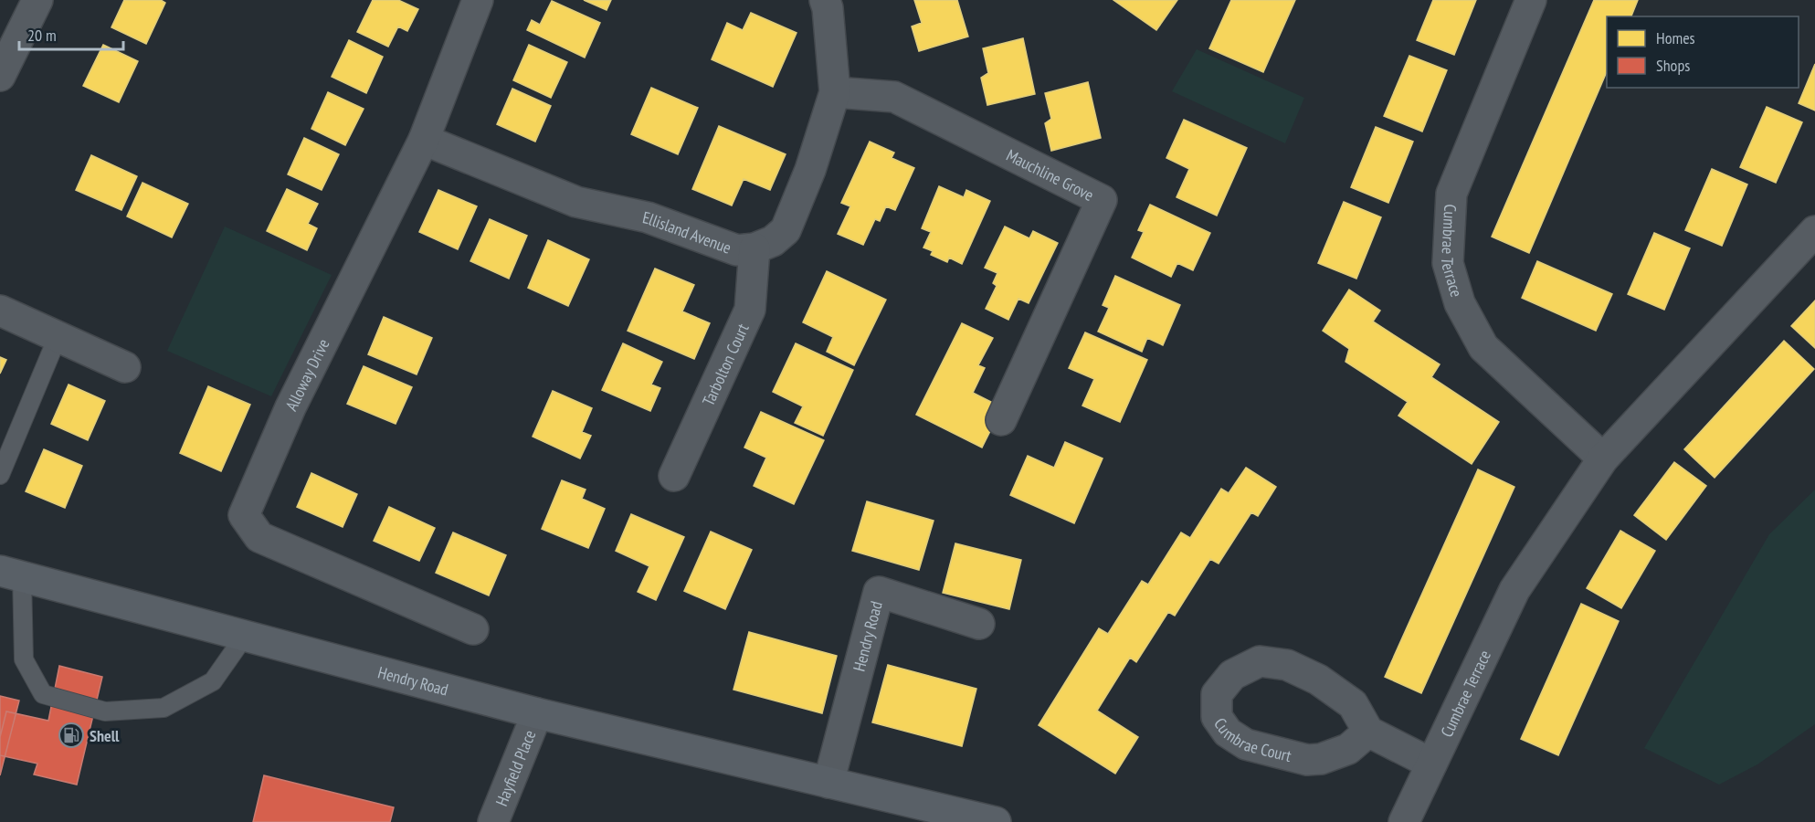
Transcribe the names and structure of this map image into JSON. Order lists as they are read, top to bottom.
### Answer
{
  "streets": {
    "street": [
      "Mauchline Grove",
      "Ellisland Avenue",
      "Cumbrae Terrace",
      "Tarbolton Court",
      "Alloway Drive",
      "Hendry Road",
      "Cumbrae Court",
      "Hayfield Place"
    ]
  },
  "crossings": [
    ["Mauchline Grove", "Ellisland Avenue"],
    ["Ellisland Avenue", "Tarbolton Court"],
    ["Ellisland Avenue", "Alloway Drive"],
    ["Hendry Road", "Hayfield Place"]
  ],
  "places": {
    "fuel station": ["Shell"]
  },
  "legend": ["Homes", "Shops"],
  "scale_bar": "20 m"
}
